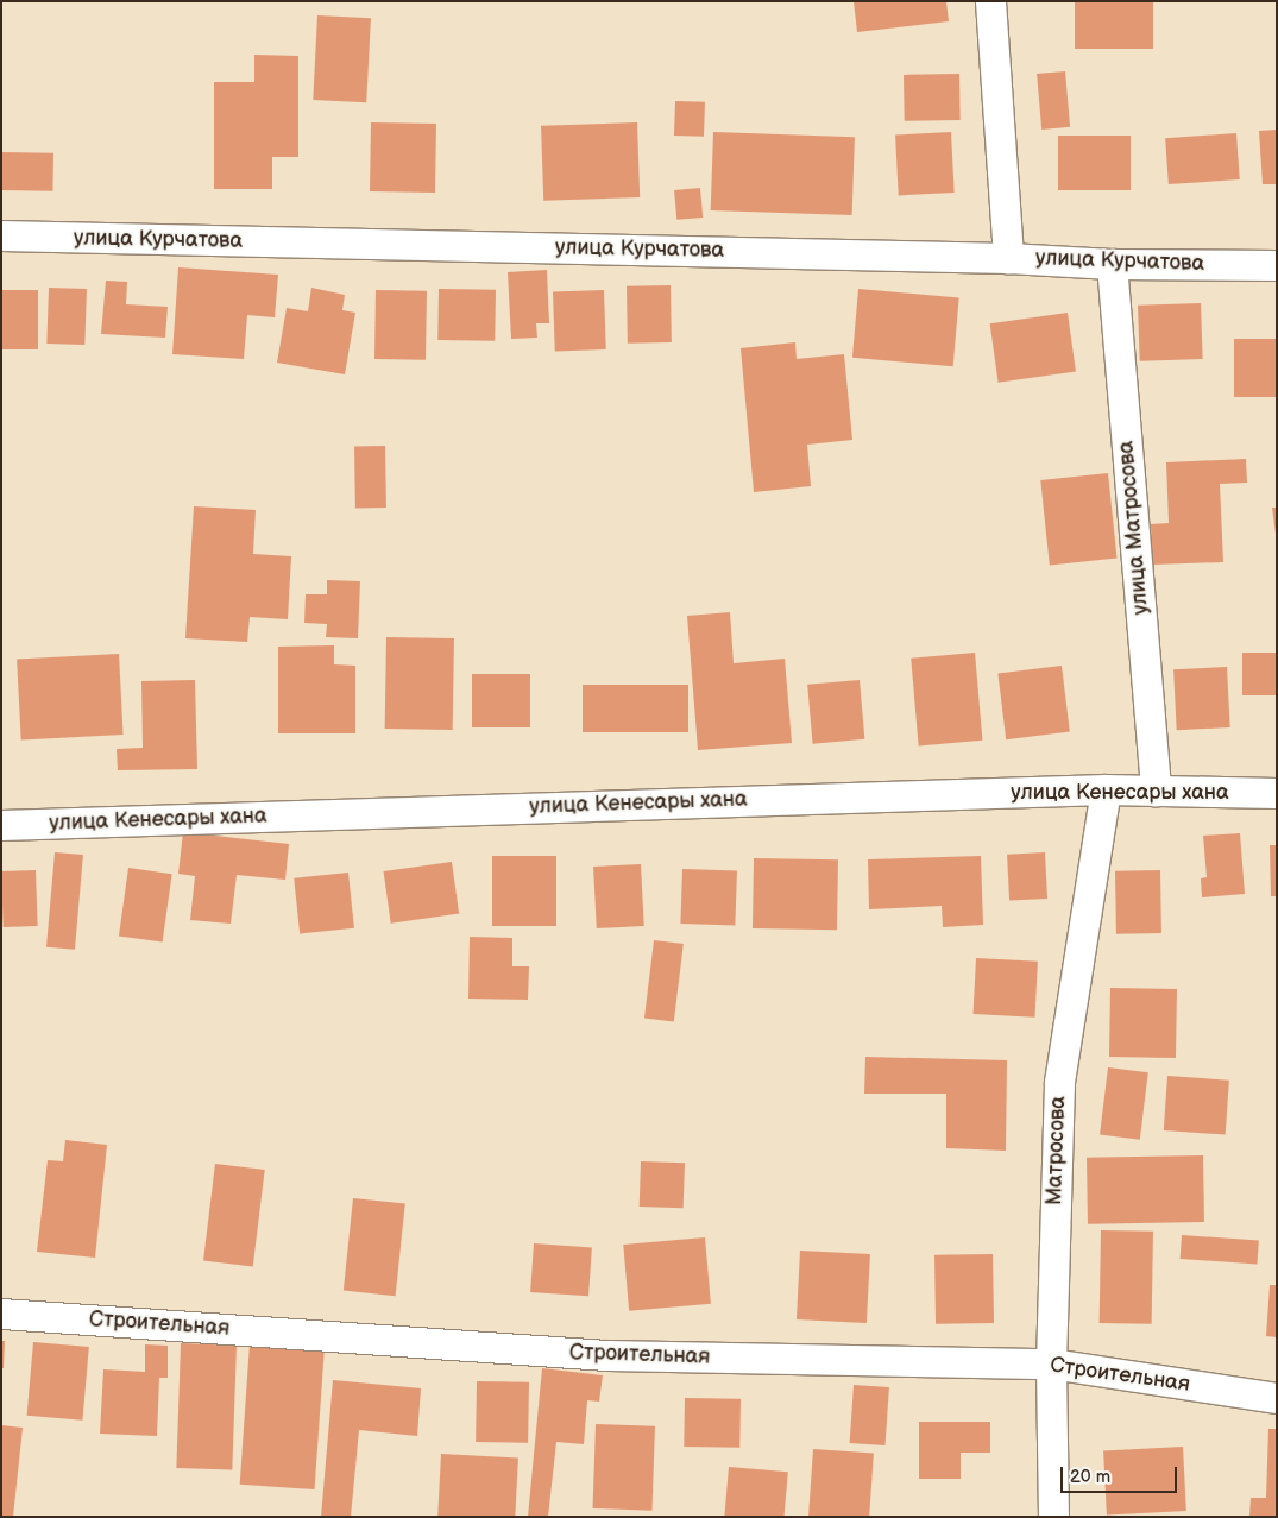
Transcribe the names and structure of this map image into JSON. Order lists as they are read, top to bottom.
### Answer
{
  "streets": {
    "street": [
      "улица Курчатова",
      "улица Матросова",
      "улица Кенесары хана",
      "Матросова",
      "Строительная"
    ]
  },
  "crossings": [
    ["улица Курчатова", "улица Матросова"],
    ["улица Матросова", "улица Кенесары хана"],
    ["улица Кенесары хана", "Матросова"],
    ["Матросова", "Строительная"]
  ],
  "scale_bar": "20 m"
}
